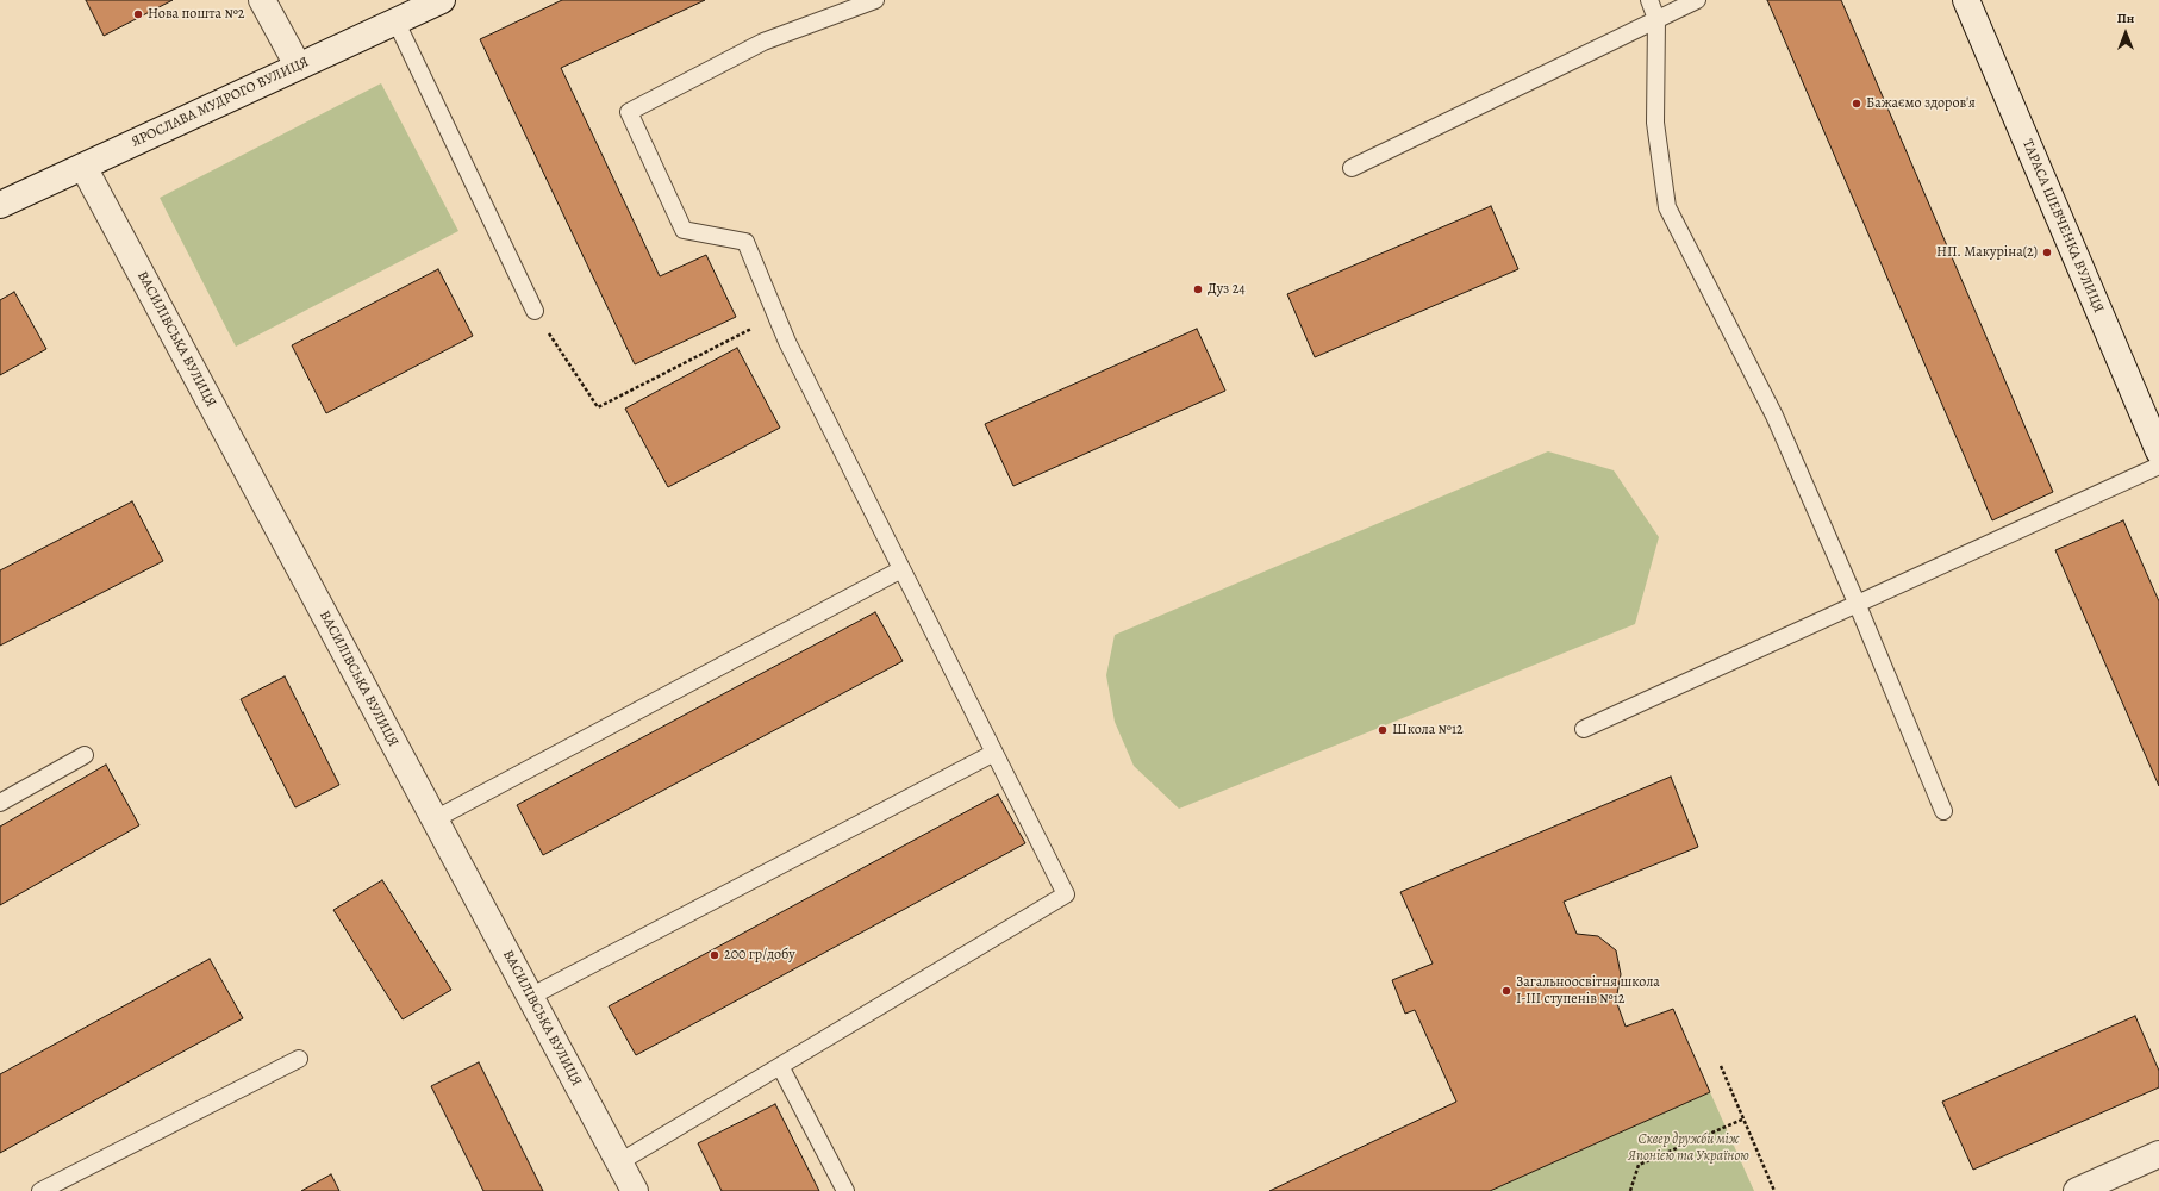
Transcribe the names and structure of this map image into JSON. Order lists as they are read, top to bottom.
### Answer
{
  "streets": {
    "street": ["ЯРОСЛАВА МУДРОГО ВУЛИЦЯ", "ТАРАСА ШЕВЧЕНКА ВУЛИЦЯ", "ВАСИЛІВСЬКА ВУЛИЦЯ"]
  },
  "crossings": [
    ["ЯРОСЛАВА МУДРОГО ВУЛИЦЯ", "ВАСИЛІВСЬКА ВУЛИЦЯ"]
  ],
  "parks": ["Сквер дружби між Японією та Україною"],
  "places": [
    "Нова пошта №2",
    "Бажаємо здоров'я",
    "НП. Макуріна(2)",
    "Дуз 24",
    "Школа №12",
    "200 гр/добу",
    "Загальноосвітня школа І-ІІІ ступенів №12"
  ],
  "north": "top"
}
